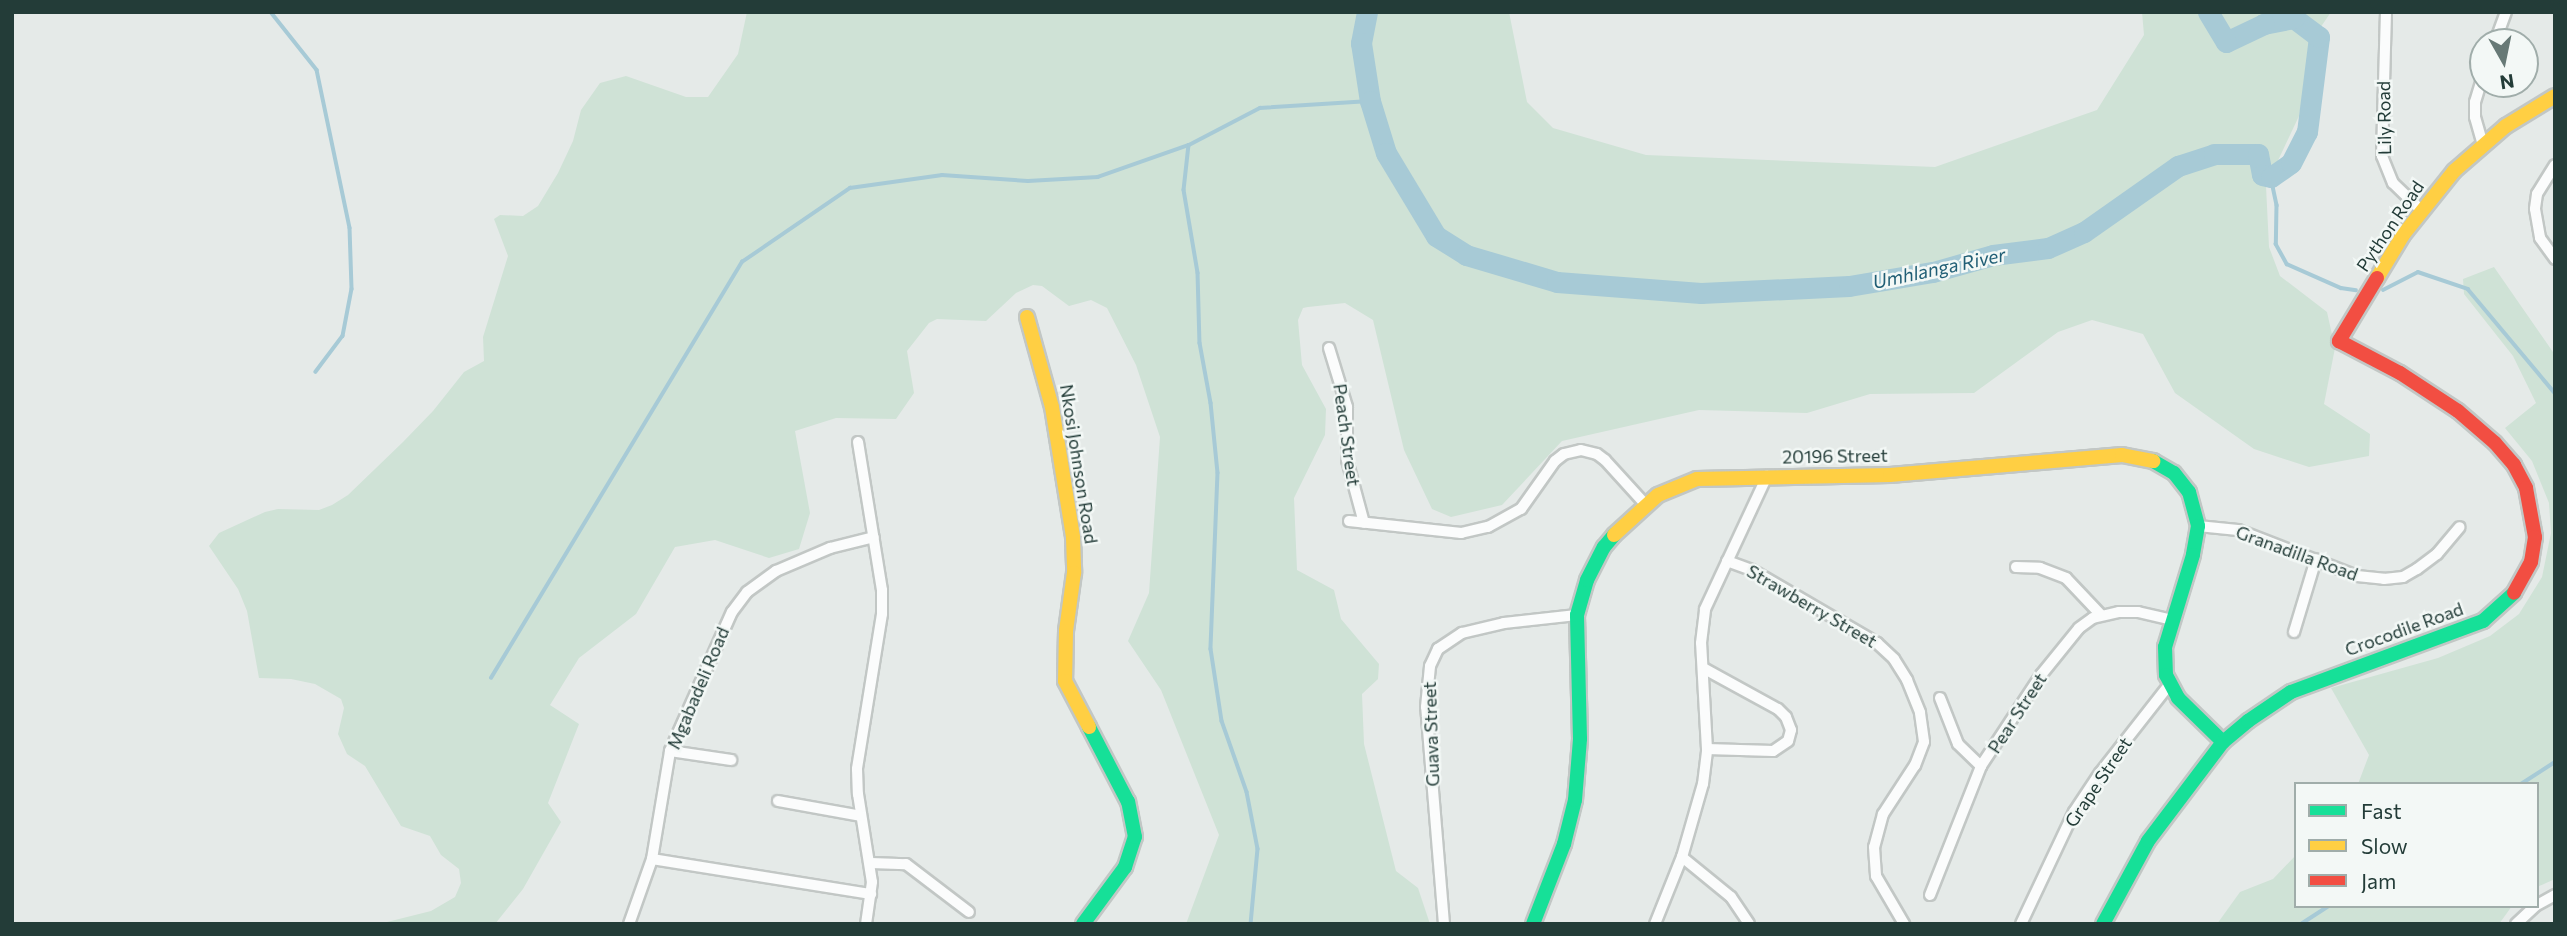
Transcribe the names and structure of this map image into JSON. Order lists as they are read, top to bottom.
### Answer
{
  "streets": {
    "street": [
      "Lily Road",
      "Python Road",
      "Peach Street",
      "20196 Street",
      "Nkosi Johnson Road",
      "Granadilla Road",
      "Strawberry Street",
      "Crocodile Road",
      "Mgabadeli Road",
      "Pear Street",
      "Guava Street",
      "Grape Street"
    ]
  },
  "crossings": [
    ["Lily Road", "Python Road"],
    ["Python Road", "Crocodile Road"],
    ["20196 Street", "Granadilla Road"],
    ["20196 Street", "Guava Street"],
    ["20196 Street", "Grape Street"]
  ],
  "water": ["Umhlanga River"],
  "legend": ["Fast", "Slow", "Jam"],
  "north": "bottom"
}
